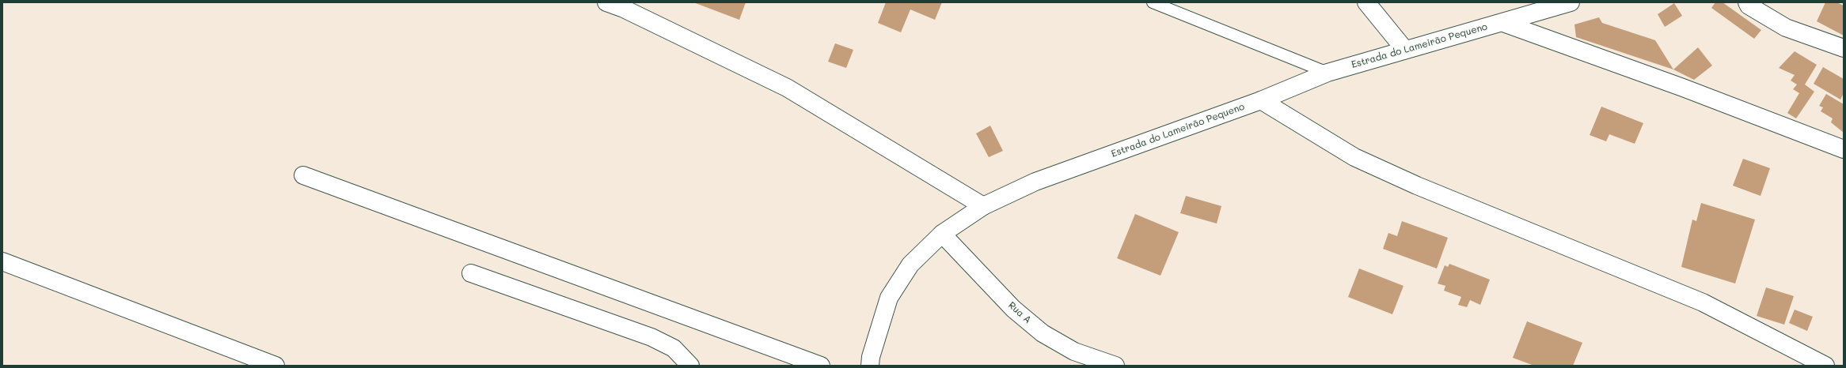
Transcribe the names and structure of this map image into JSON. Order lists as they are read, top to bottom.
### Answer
{
  "streets": {
    "street": ["Estrada do Lameirão Pequeno", "Rua A"]
  },
  "crossings": [
    ["Estrada do Lameirão Pequeno", "Rua A"]
  ]
}
